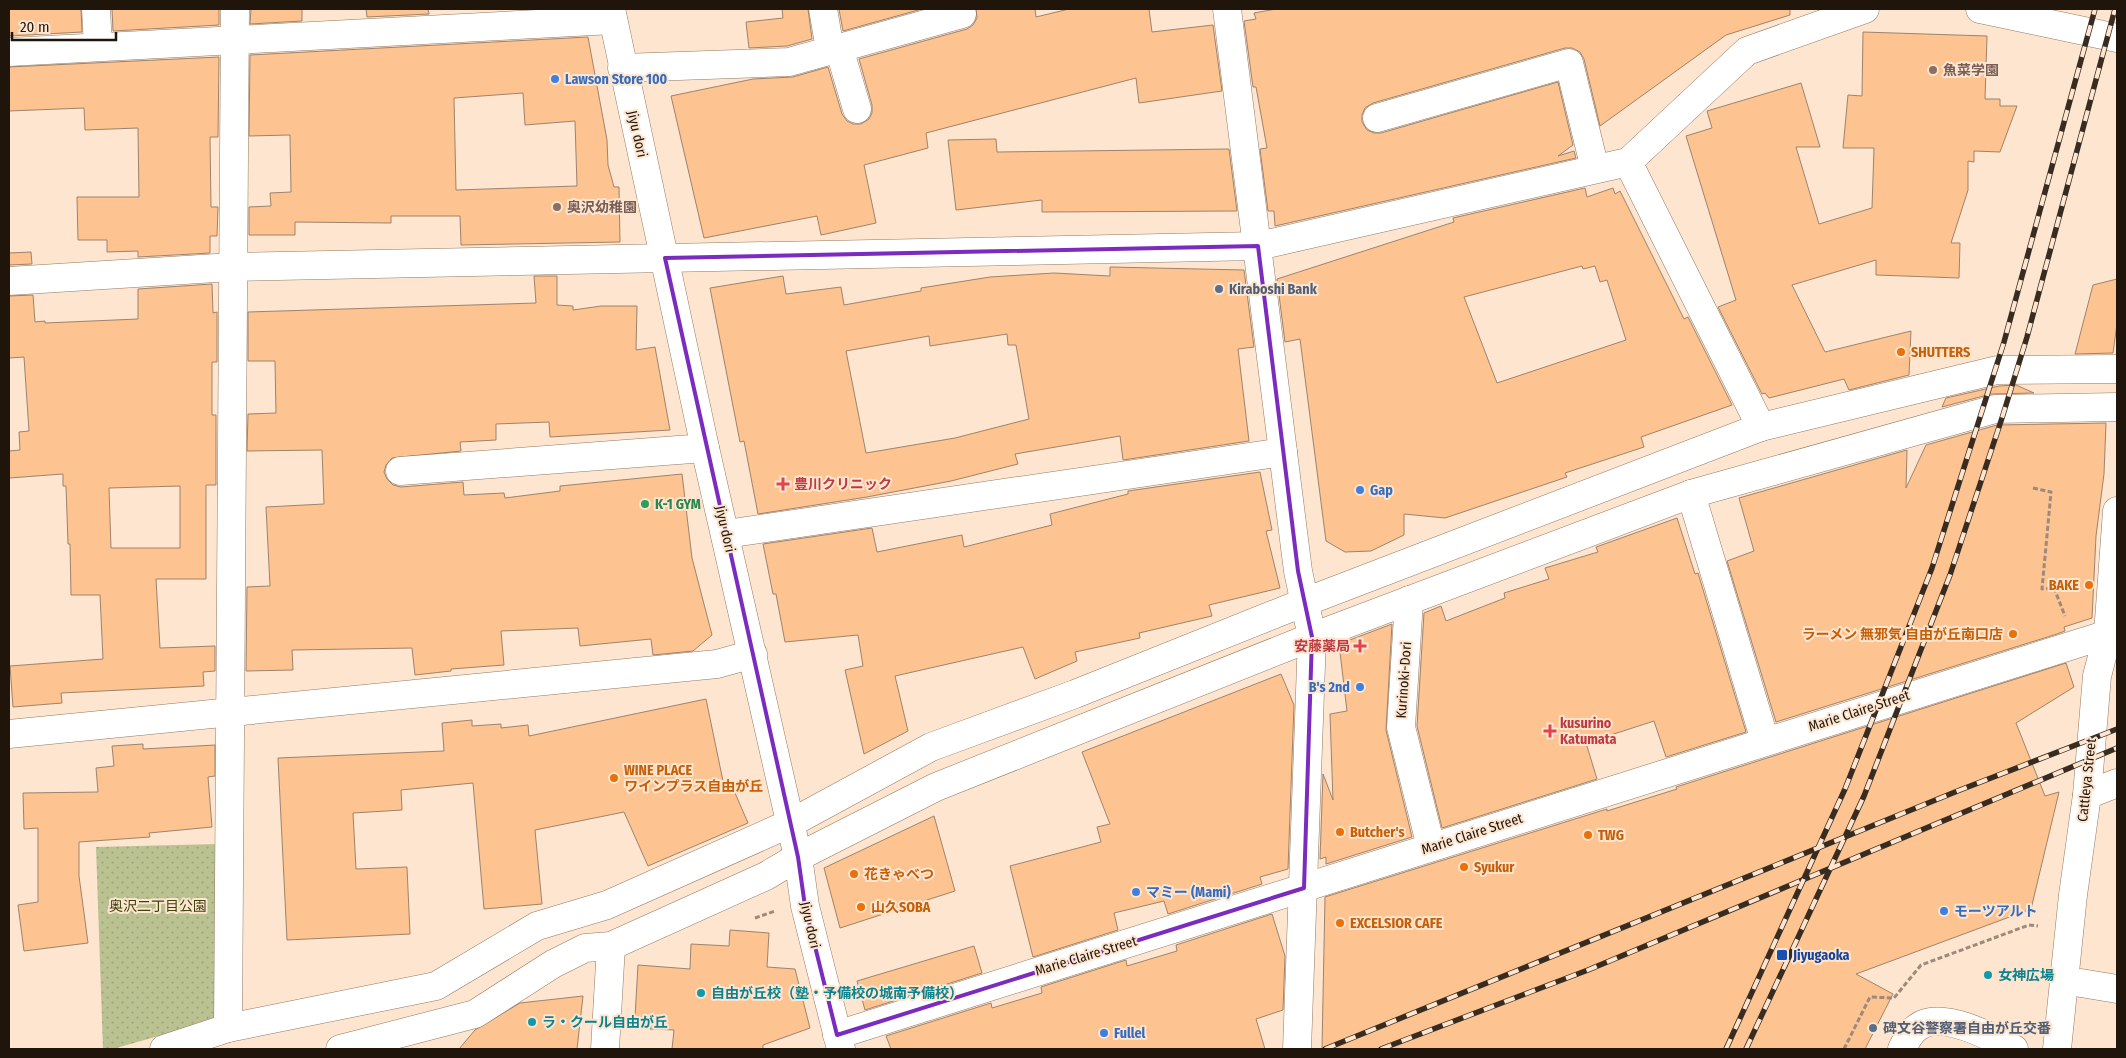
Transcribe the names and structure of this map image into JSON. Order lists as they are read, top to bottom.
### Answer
{
  "streets": {
    "street": [
      "Jiyu dori",
      "Kurinoki-Dori",
      "Marie Claire Street",
      "Cattleya Street"
    ]
  },
  "crossings": [
    ["Jiyu dori", "Marie Claire Street"],
    ["Kurinoki-Dori", "Marie Claire Street"],
    ["Marie Claire Street", "Cattleya Street"]
  ],
  "parks": ["奥沢二丁目公園"],
  "places": {
    "other": [
      "魚菜学園",
      "Lawson Store 100",
      "奥沢幼稚園",
      "Kiraboshi Bank",
      "SHUTTERS",
      "Gap",
      "K-1 GYM",
      "BAKE",
      "ラーメン 無邪気 自由が丘南口店",
      "B's 2nd",
      "WINE PLACE ワインプラス自由が丘",
      "Butcher's",
      "TWG",
      "Syukur",
      "花きゃべつ",
      "マミー (Mami)",
      "山久SOBA",
      "モーツアルト",
      "EXCELSIOR CAFE",
      "女神広場",
      "自由が丘校（塾・予備校の城南予備校）",
      "ラ・クール自由が丘",
      "碑文谷警察署自由が丘交番",
      "Fullel"
    ],
    "health": ["豊川クリニック", "安藤薬局", "kusurino Katumata"],
    "transit": ["Jiyugaoka"]
  },
  "scale_bar": "20 m"
}
